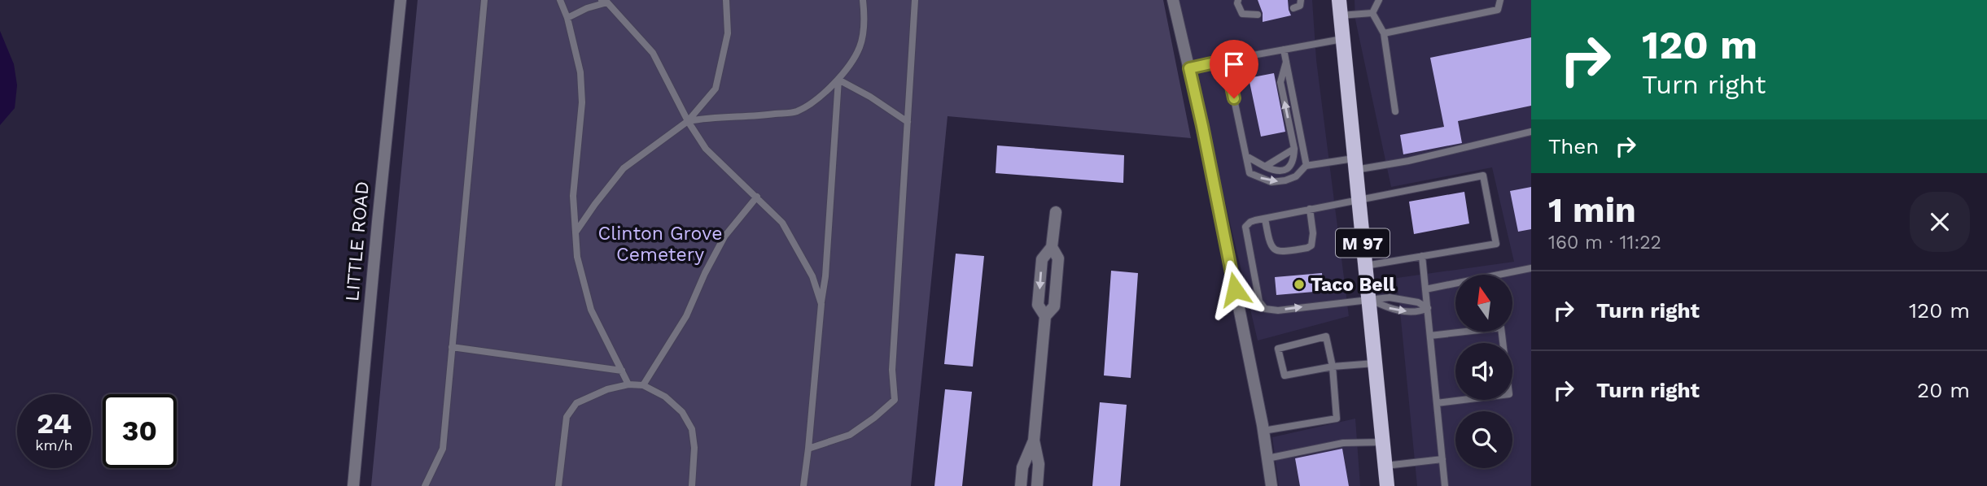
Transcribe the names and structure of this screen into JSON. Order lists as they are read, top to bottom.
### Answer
{
  "streets": {
    "main road": ["M 97"],
    "street": ["LITTLE ROAD"]
  },
  "parks": ["Clinton Grove Cemetery"],
  "places": ["Taco Bell"],
  "north": "top",
  "page": {
    "turn": ["120 m", "Turn right"],
    "then": "Then",
    "heading": ["1 min", "160 m · 11:22"],
    "list": [
      {
        "name": "Turn right",
        "value": "120 m"
      },
      {
        "name": "Turn right",
        "value": "20 m"
      }
    ],
    "speed": "24 km/h",
    "limit": "30"
  }
}
